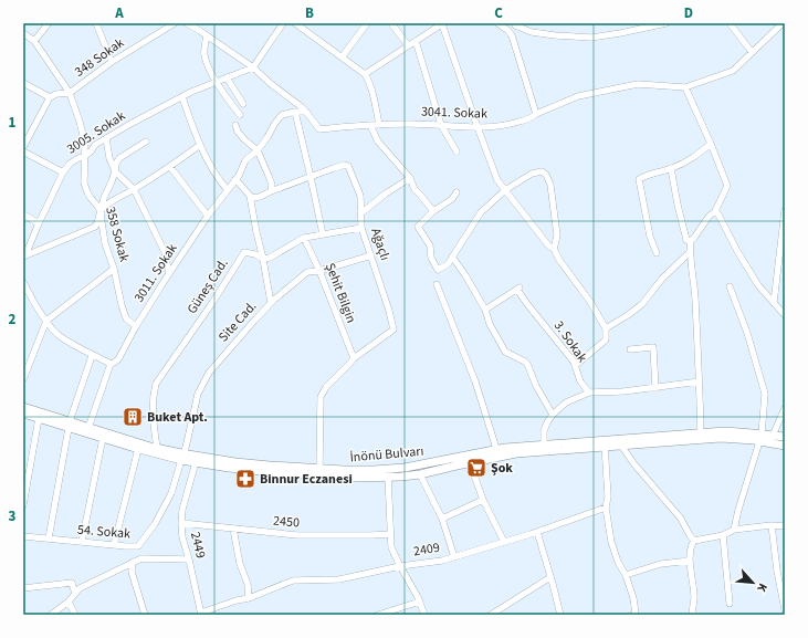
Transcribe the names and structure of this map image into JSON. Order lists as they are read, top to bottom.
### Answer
{
  "streets": {
    "main road": ["İnönü Bulvarı"],
    "street": [
      "348 Sokak",
      "3041. Sokak",
      "3005. Sokak",
      "358 Sokak",
      "Ağaçlı",
      "3011. Sokak",
      "Güneş Cad.",
      "Şehit Bilgin",
      "Site Cad.",
      "3. Sokak",
      "2450",
      "54. Sokak",
      "2449",
      "2409"
    ]
  },
  "crossings": [
    ["348 Sokak", "358 Sokak"],
    ["3041. Sokak", "3005. Sokak"],
    ["3041. Sokak", "3011. Sokak"],
    ["3005. Sokak", "358 Sokak"],
    ["358 Sokak", "3011. Sokak"],
    ["Ağaçlı", "Şehit Bilgin"],
    ["Ağaçlı", "Site Cad."],
    ["Güneş Cad.", "İnönü Bulvarı"],
    ["Şehit Bilgin", "Site Cad."],
    ["Site Cad.", "İnönü Bulvarı"],
    ["Site Cad.", "54. Sokak"],
    ["İnönü Bulvarı", "54. Sokak"],
    ["İnönü Bulvarı", "2449"],
    ["2450", "2449"],
    ["2449", "2409"]
  ],
  "places": {
    "building": ["Buket Apt."],
    "supermarket": ["Şok"],
    "pharmacy": ["Binnur Eczanesi"]
  },
  "north": "bottom right",
  "grid": {
    "columns": [
      "A",
      "B",
      "C",
      "D"
    ],
    "rows": ["1", "2", "3"]
  }
}
